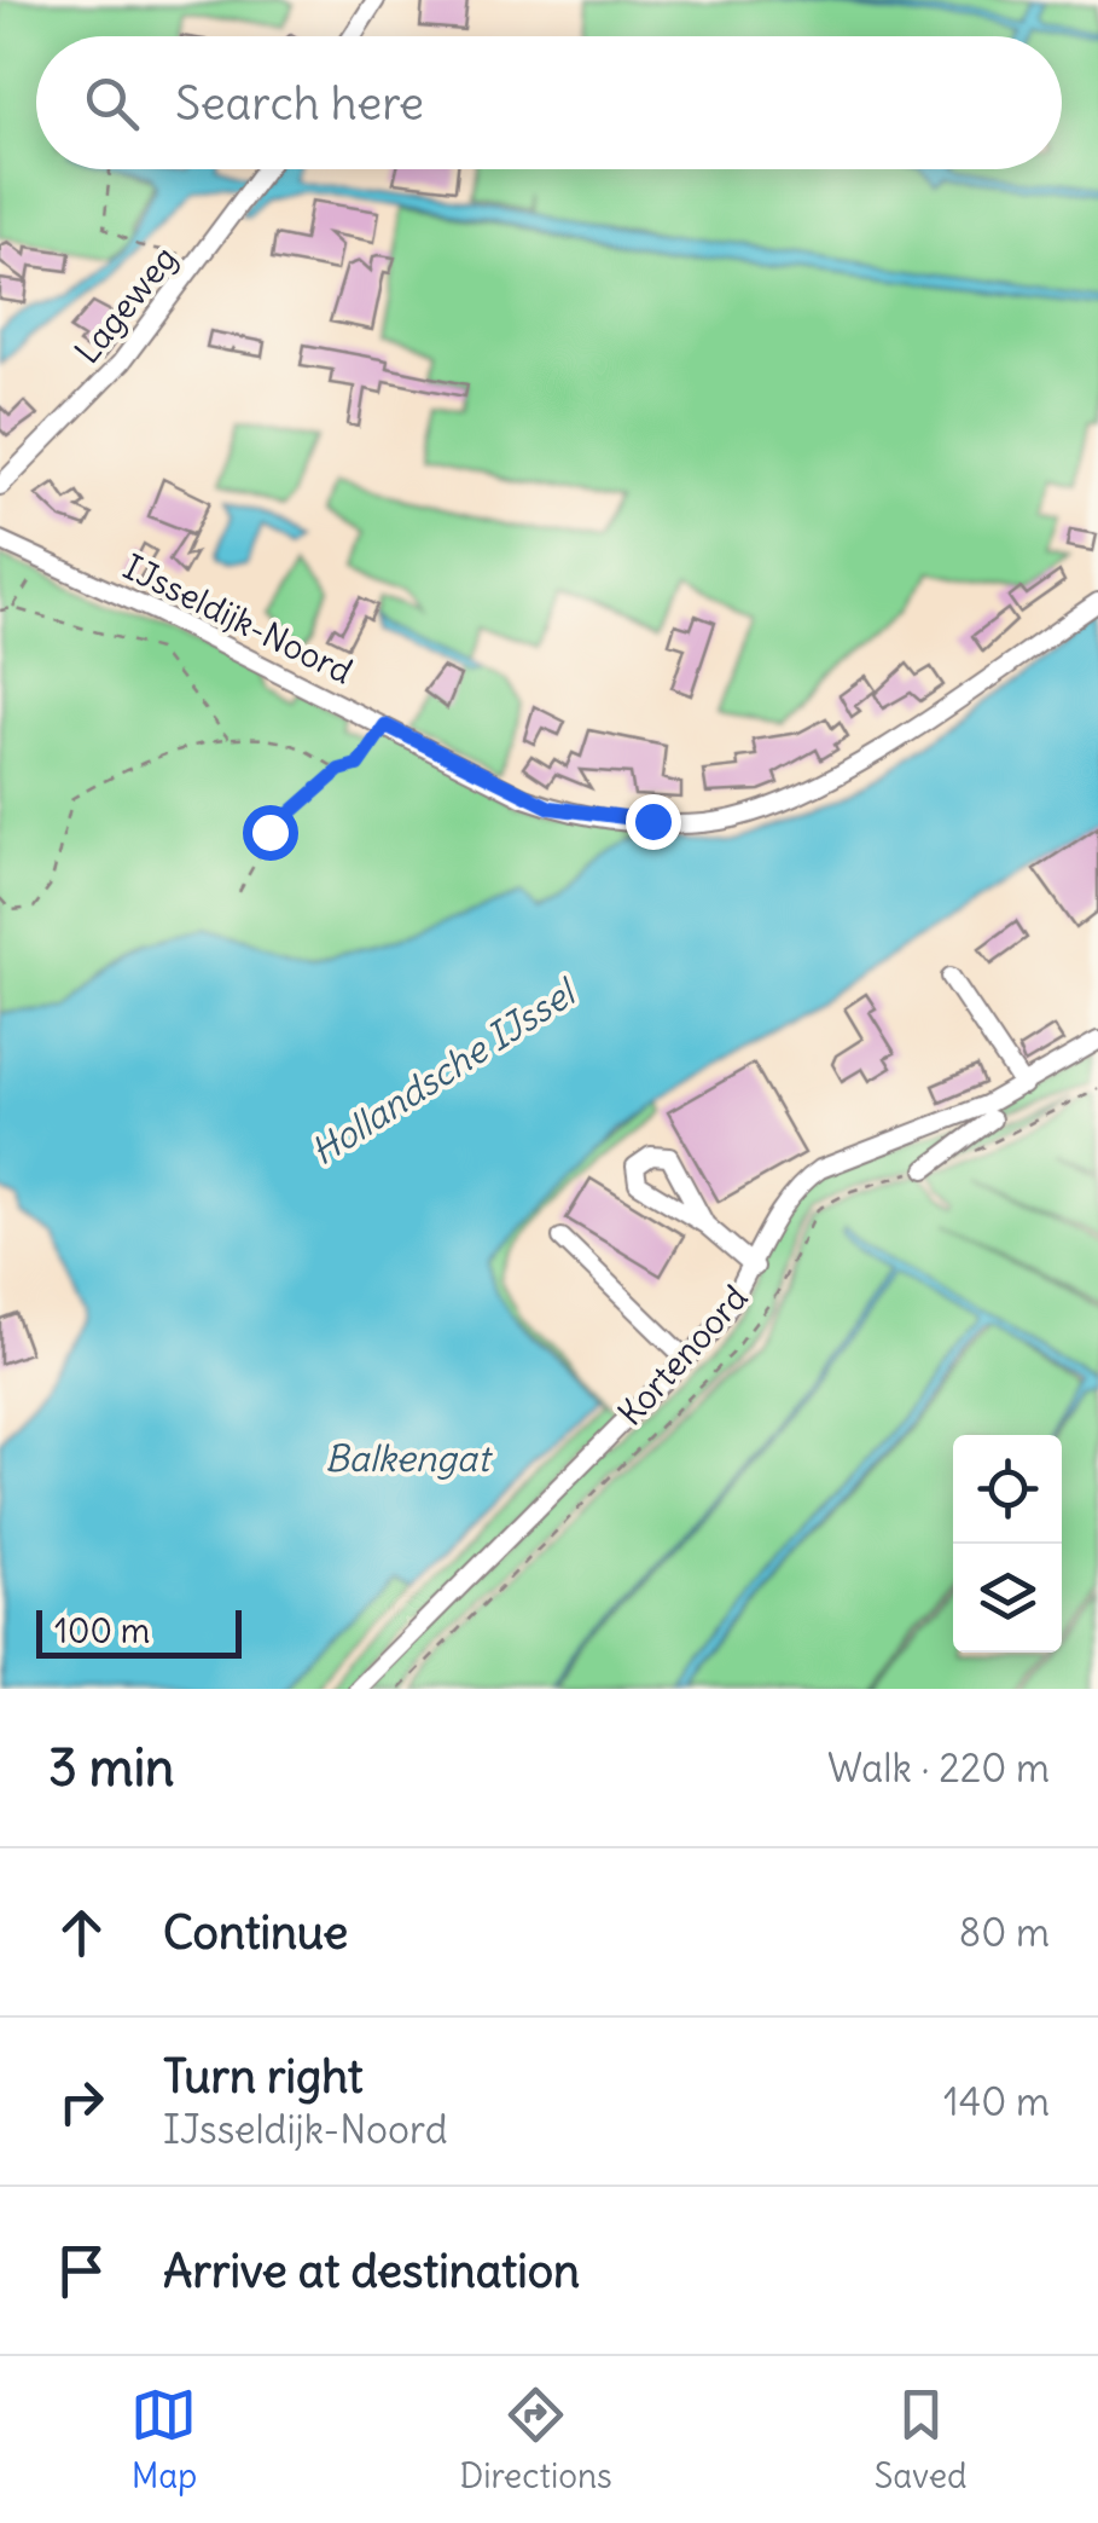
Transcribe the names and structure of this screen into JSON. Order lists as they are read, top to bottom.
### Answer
{
  "streets": {
    "street": ["Lageweg", "IJsseldijk-Noord", "Kortenoord"]
  },
  "water": ["Hollandsche IJssel", "Balkengat"],
  "scale_bar": "100 m",
  "page": {
    "search": "Search here",
    "scale": "100 m",
    "heading": ["3 min", "Walk · 220 m"],
    "list": [
      ["Continue", "80 m"],
      ["Turn right", "IJsseldijk-Noord", "140 m"],
      "Arrive at destination"
    ],
    "nav": ["Map", "Directions", "Saved"]
  }
}
